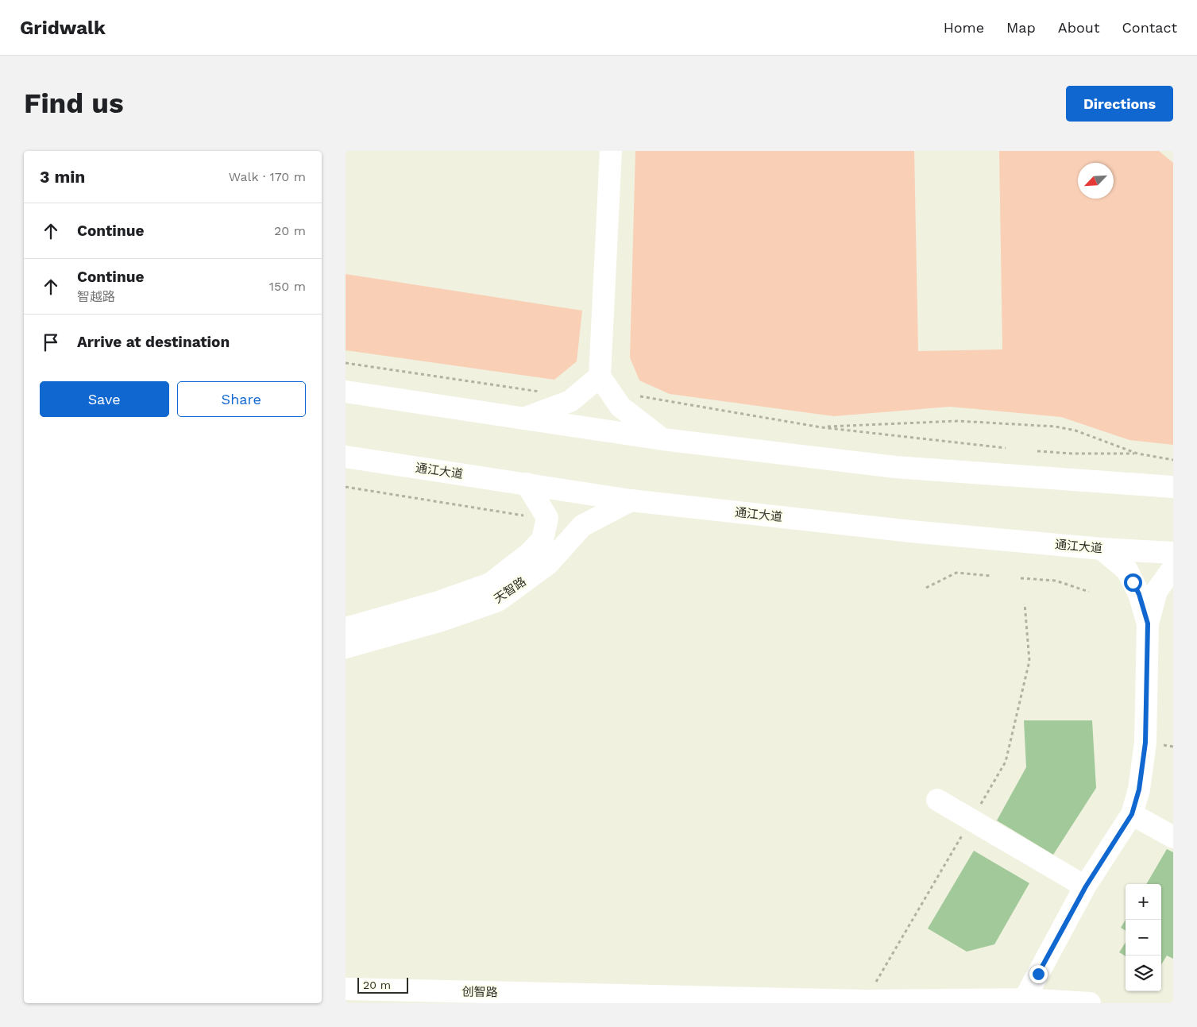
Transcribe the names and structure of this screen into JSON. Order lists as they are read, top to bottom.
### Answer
{
  "streets": {
    "street": ["通江大道", "天智路", "创智路"]
  },
  "crossings": [
    ["通江大道", "天智路"]
  ],
  "scale_bar": "20 m",
  "north": "bottom left",
  "page": {
    "header": "Gridwalk",
    "nav": [
      "Home",
      "Map",
      "About",
      "Contact"
    ],
    "buttons": [
      "Directions",
      ["Save", "Share"]
    ],
    "title": "Find us",
    "heading": ["3 min", "Walk · 170 m"],
    "list": [
      ["Continue", "20 m"],
      ["Continue", "智越路", "150 m"],
      "Arrive at destination"
    ],
    "map_buttons": ["+", "−"],
    "scale": "20 m"
  }
}
